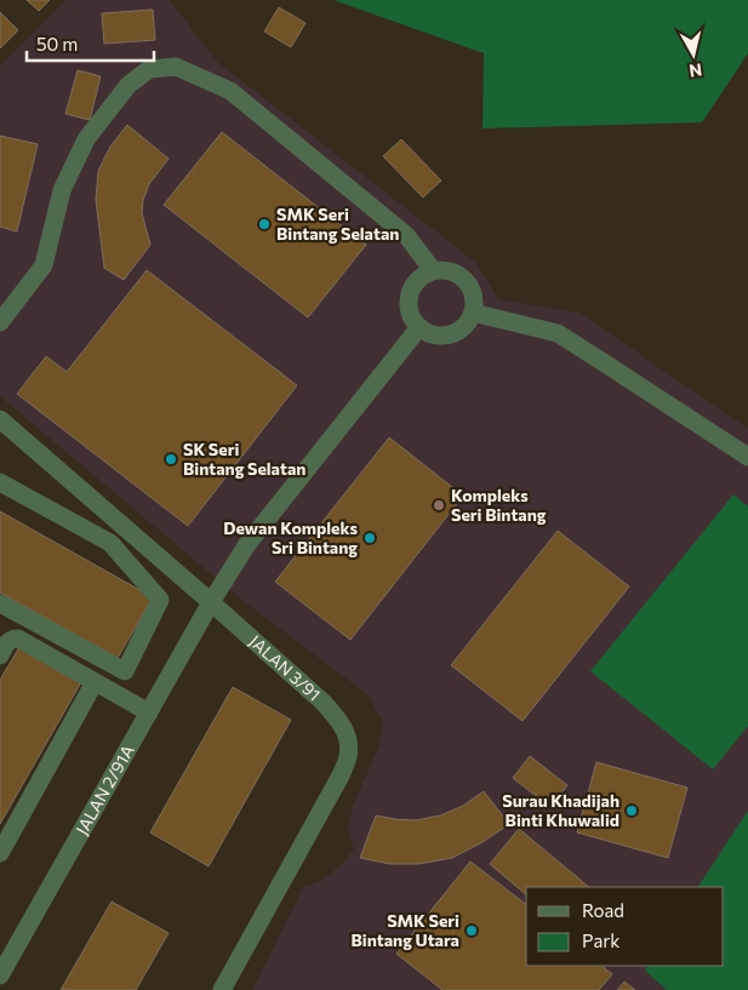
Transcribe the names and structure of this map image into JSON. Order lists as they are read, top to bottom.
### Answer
{
  "streets": {
    "street": ["JALAN 3/91", "JALAN 2/91A"]
  },
  "crossings": [
    ["JALAN 3/91", "JALAN 2/91A"]
  ],
  "places": [
    "SMK Seri Bintang Selatan",
    "SK Seri Bintang Selatan",
    "Kompleks Seri Bintang",
    "Dewan Kompleks Sri Bintang",
    "Surau Khadijah Binti Khuwalid",
    "SMK Seri Bintang Utara"
  ],
  "legend": ["Road", "Park"],
  "scale_bar": "50 m",
  "north": "bottom"
}
